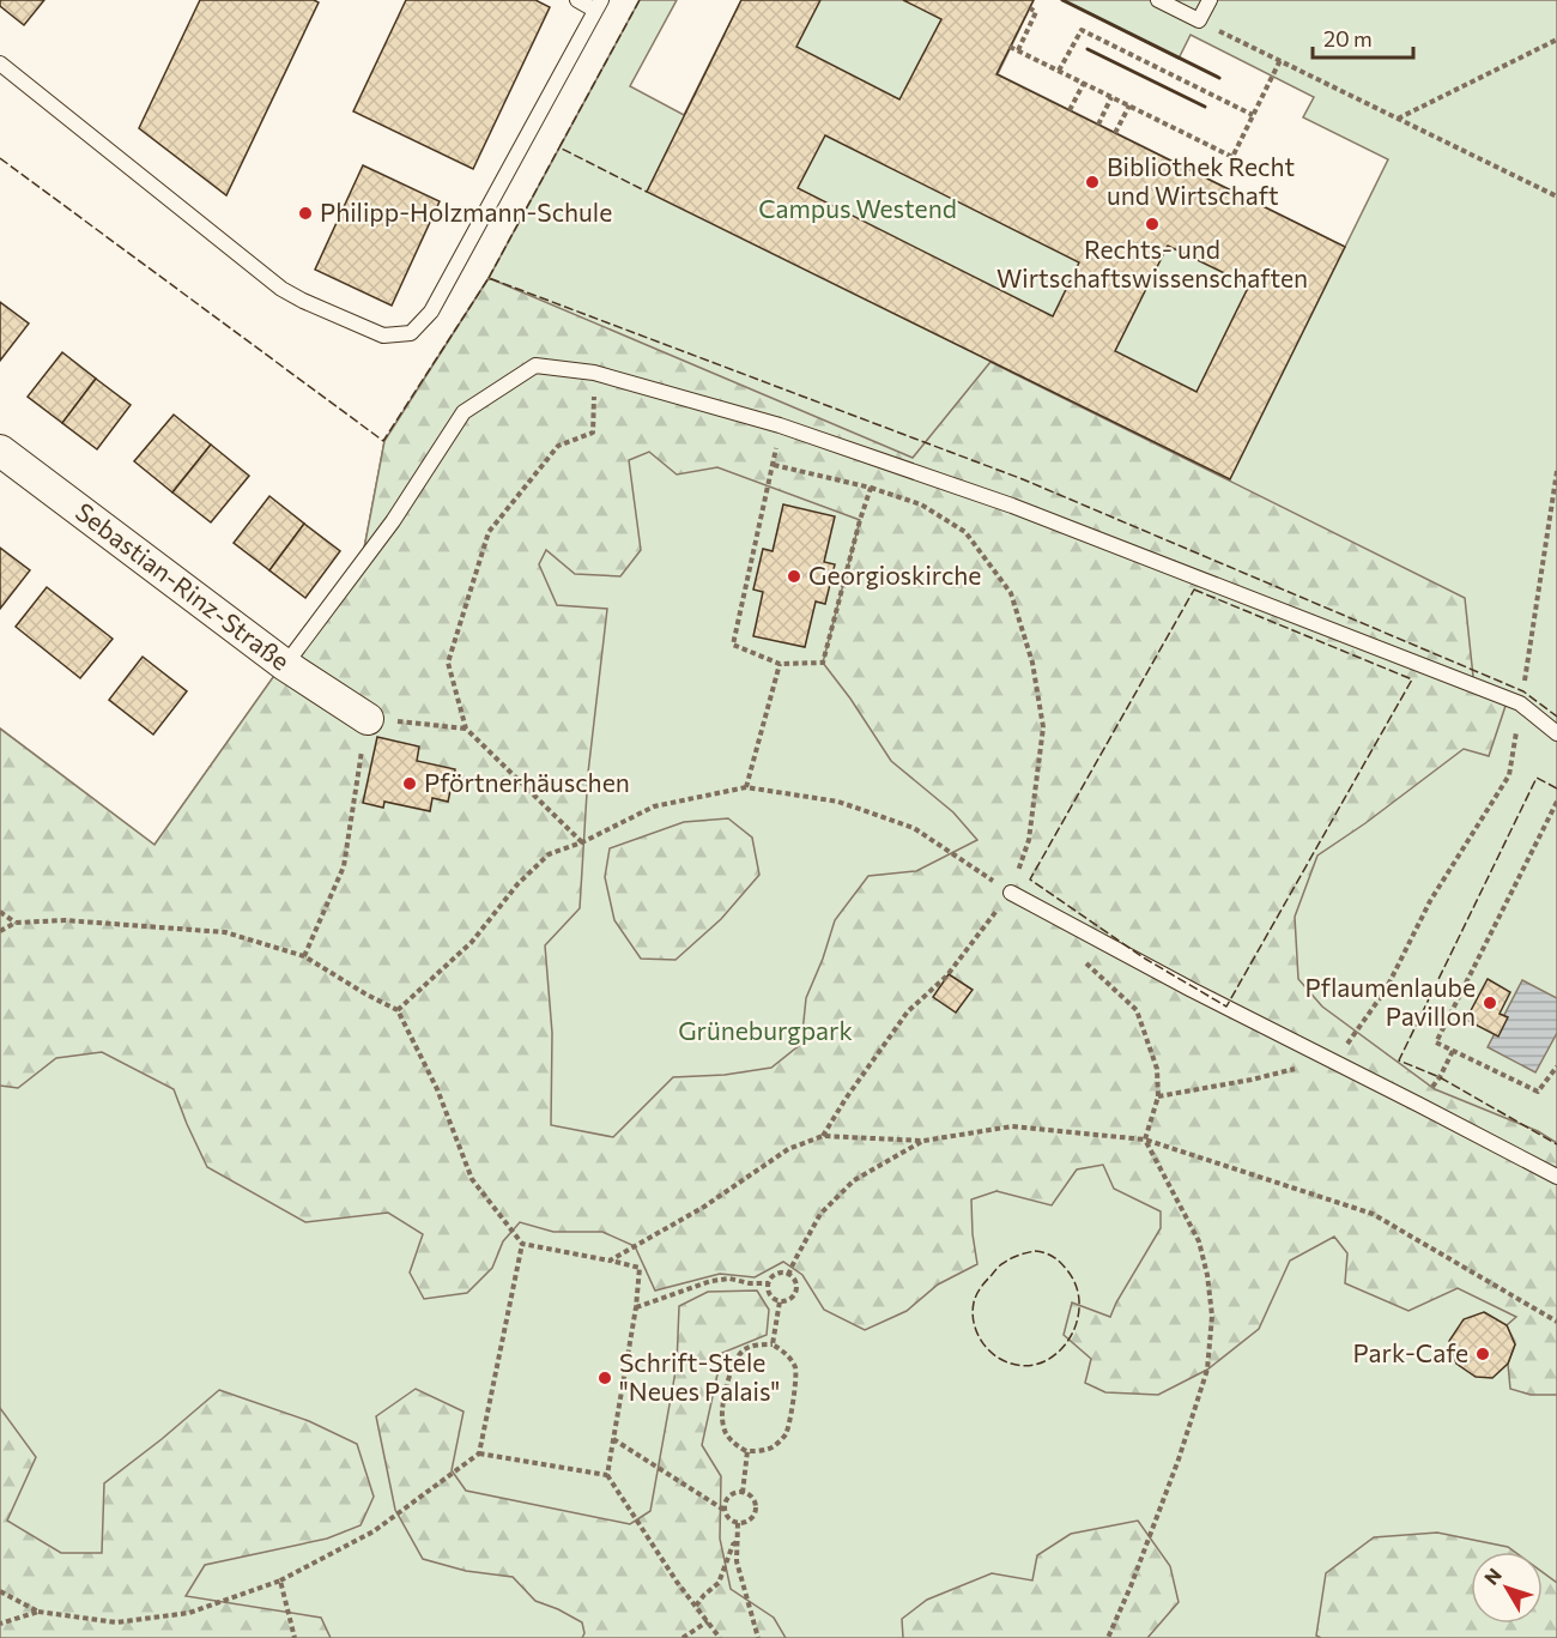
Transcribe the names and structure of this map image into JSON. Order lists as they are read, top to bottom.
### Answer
{
  "streets": {
    "street": ["Sebastian-Rinz-Straße"]
  },
  "parks": ["Campus Westend", "Grüneburgpark"],
  "places": [
    "Bibliothek Recht und Wirtschaft",
    "Philipp-Holzmann-Schule",
    "Rechts- und Wirtschaftswissenschaften",
    "Georgioskirche",
    "Pförtnerhäuschen",
    "Pflaumenlaube Pavillon",
    "Park-Cafe",
    "Schrift-Stele \"Neues Palais\""
  ],
  "scale_bar": "20 m",
  "north": "top left"
}
